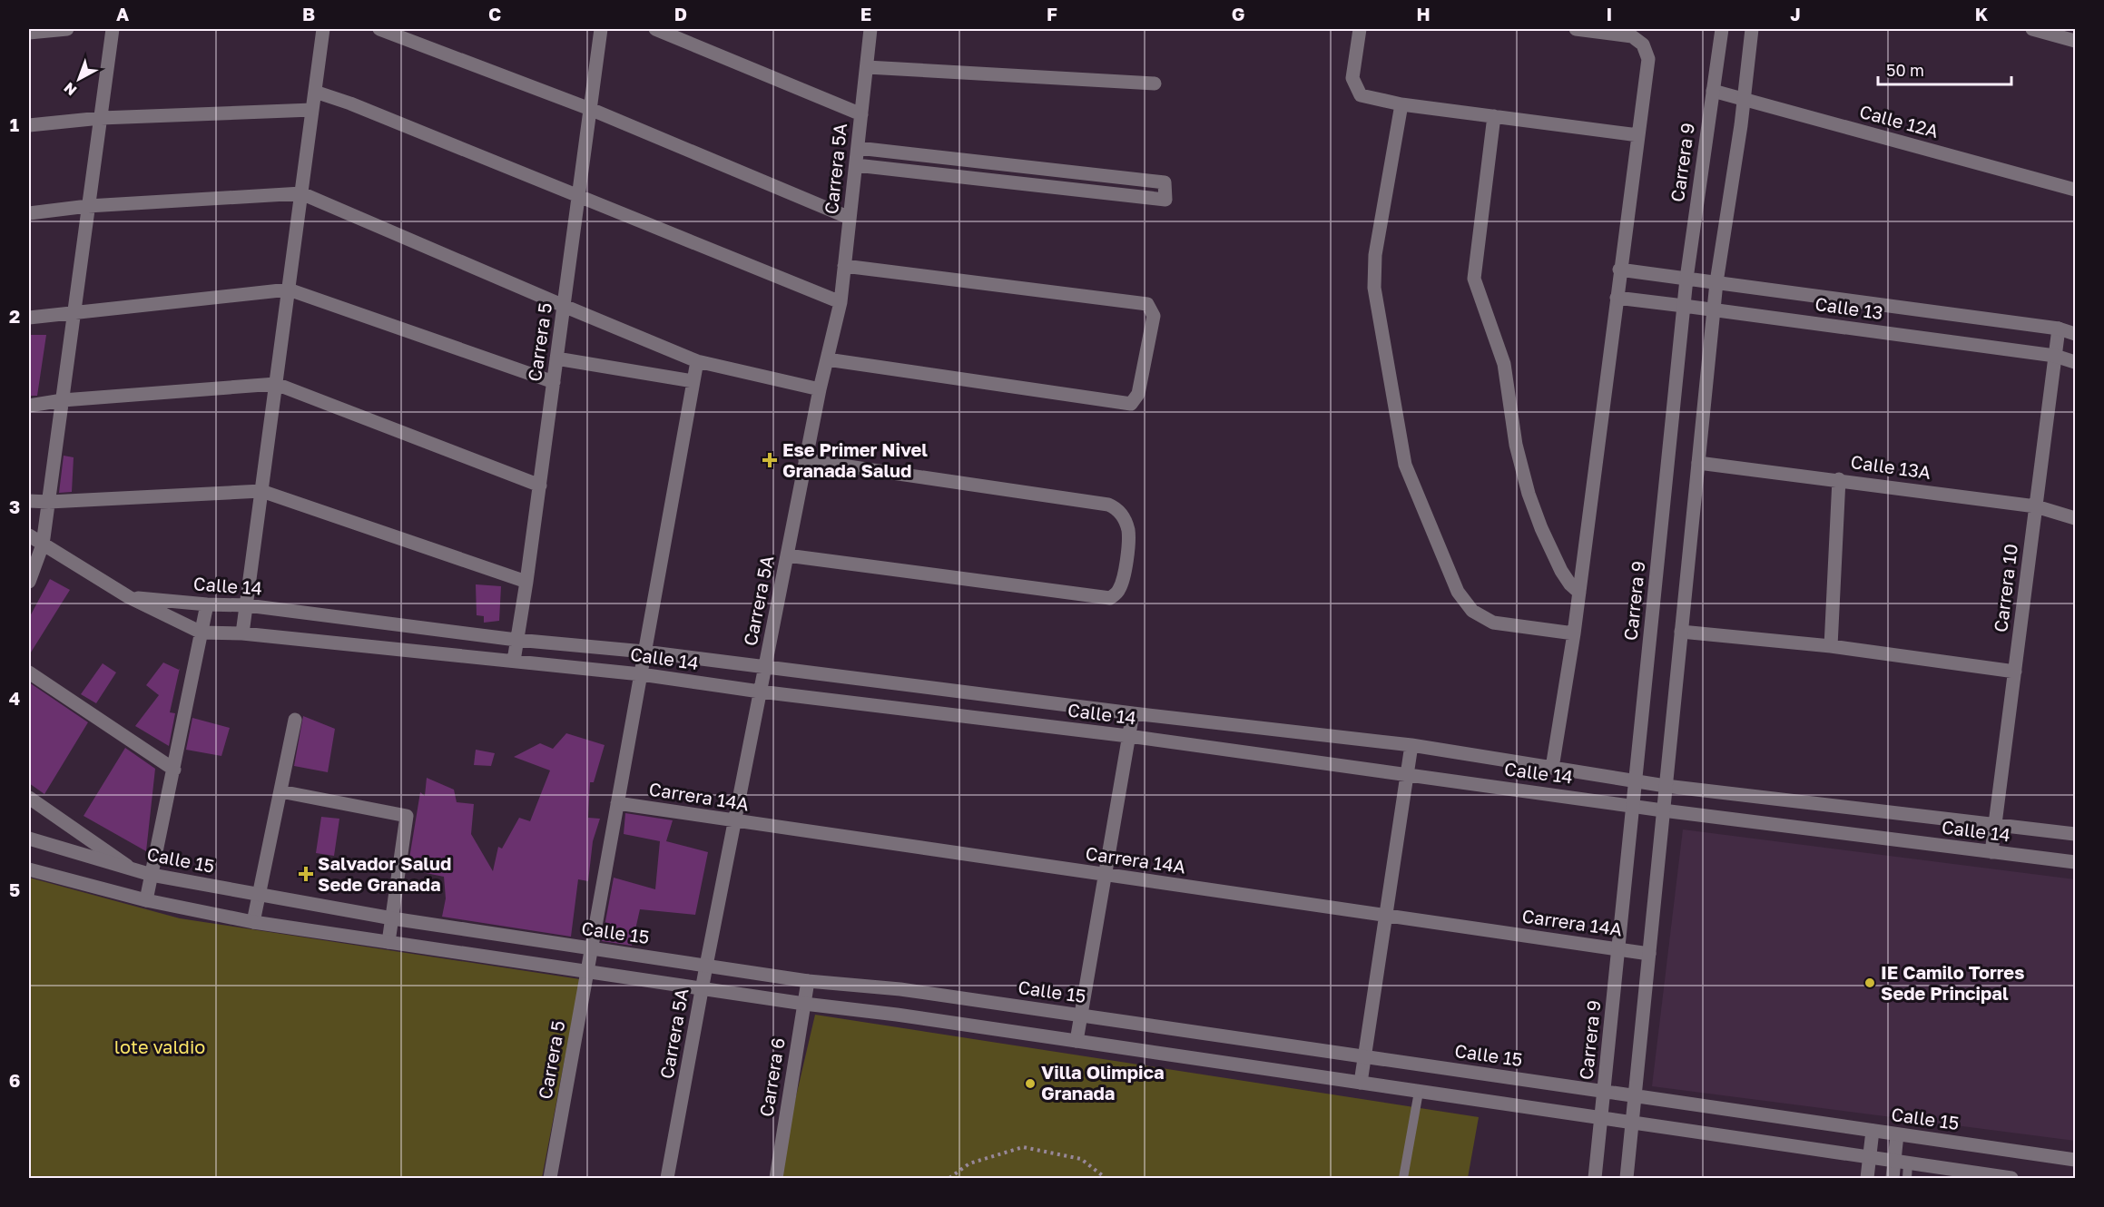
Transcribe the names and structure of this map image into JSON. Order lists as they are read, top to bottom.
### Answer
{
  "streets": {
    "street": [
      "Calle 12A",
      "Carrera 9",
      "Carrera 5A",
      "Calle 13",
      "Carrera 5",
      "Calle 13A",
      "Calle 14",
      "Carrera 10",
      "Carrera 14A",
      "Calle 15",
      "Carrera 6"
    ]
  },
  "crossings": [
    ["Calle 12A", "Carrera 9"],
    ["Carrera 9", "Calle 13"],
    ["Carrera 9", "Calle 14"],
    ["Carrera 9", "Carrera 14A"],
    ["Carrera 9", "Calle 15"],
    ["Carrera 5A", "Calle 14"],
    ["Carrera 5A", "Carrera 14A"],
    ["Carrera 5A", "Calle 15"],
    ["Calle 13", "Carrera 10"],
    ["Carrera 5", "Calle 14"],
    ["Carrera 5", "Carrera 14A"],
    ["Carrera 5", "Calle 15"],
    ["Calle 13A", "Carrera 10"],
    ["Calle 14", "Carrera 10"],
    ["Calle 15", "Carrera 6"]
  ],
  "parks": ["lote valdio"],
  "places": {
    "health": ["Ese Primer Nivel Granada Salud", "Salvador Salud Sede Granada"],
    "other": ["IE Camilo Torres Sede Principal", "Villa Olimpica Granada"]
  },
  "scale_bar": "50 m",
  "north": "bottom left",
  "grid": {
    "columns": [
      "A",
      "B",
      "C",
      "D",
      "E",
      "F",
      "G",
      "H",
      "I",
      "J",
      "K"
    ],
    "rows": [
      "1",
      "2",
      "3",
      "4",
      "5",
      "6"
    ]
  }
}
